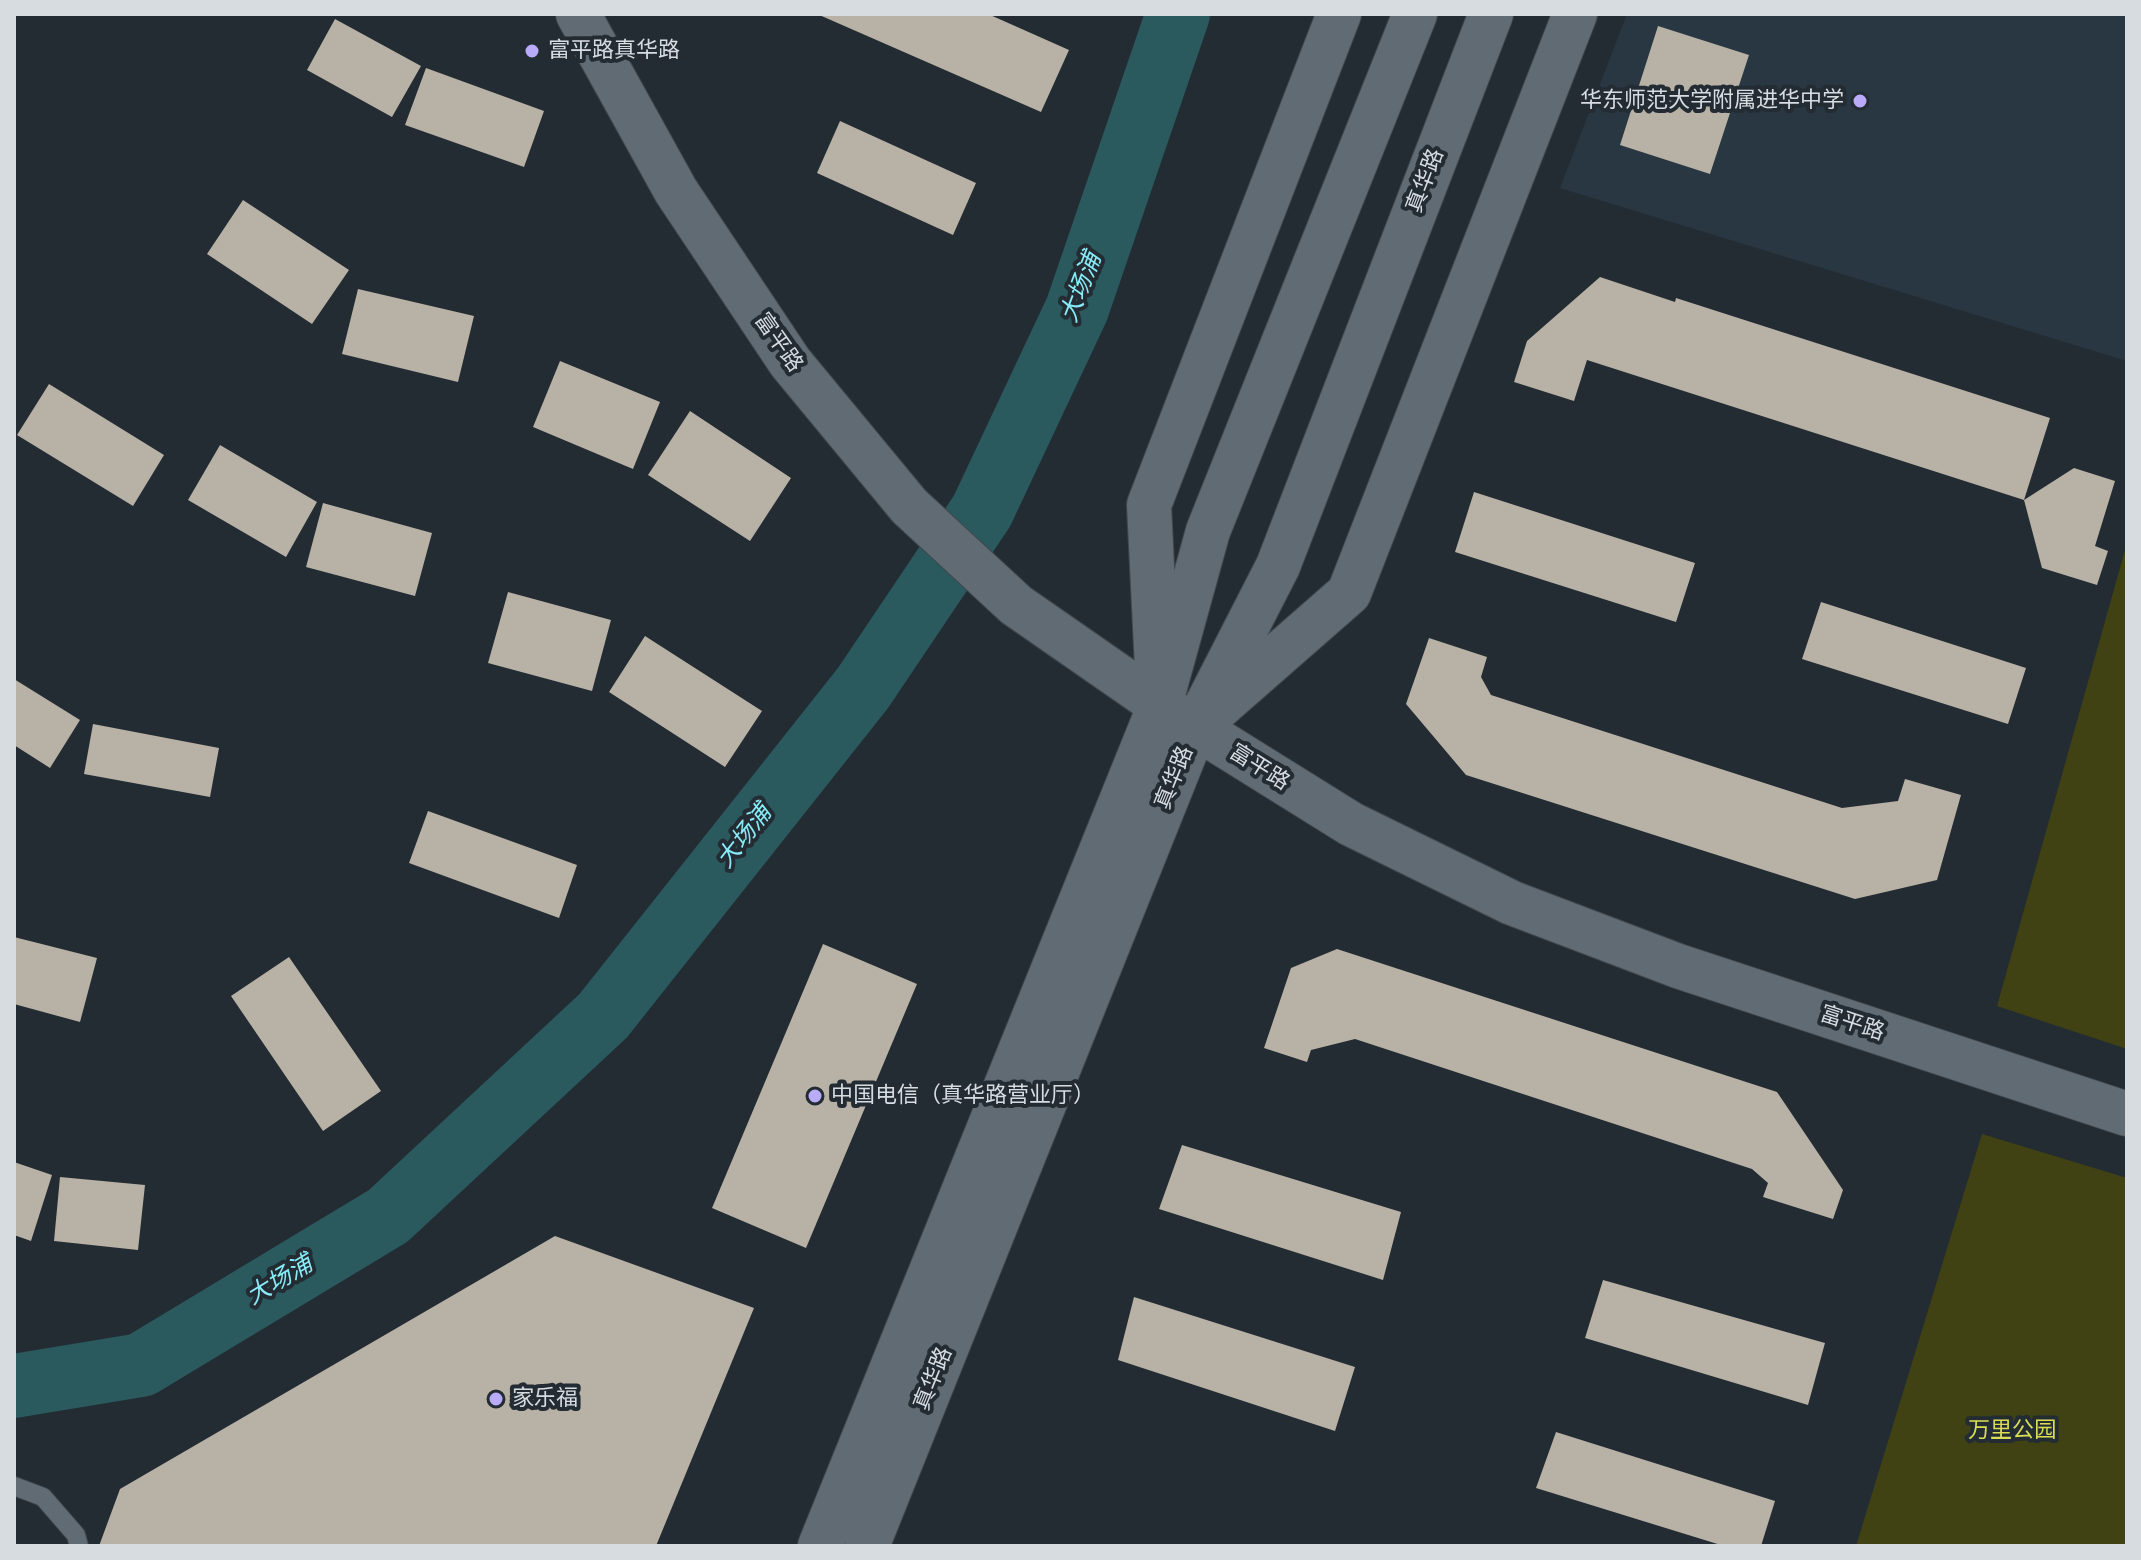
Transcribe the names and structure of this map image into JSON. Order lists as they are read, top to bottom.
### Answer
{
  "streets": {
    "main road": ["真华路", "富平路"]
  },
  "crossings": [
    ["真华路", "富平路"]
  ],
  "water": ["大场浦"],
  "parks": ["万里公园"],
  "places": [
    "富平路真华路",
    "华东师范大学附属进华中学",
    "中国电信（真华路营业厅）",
    "家乐福"
  ]
}
